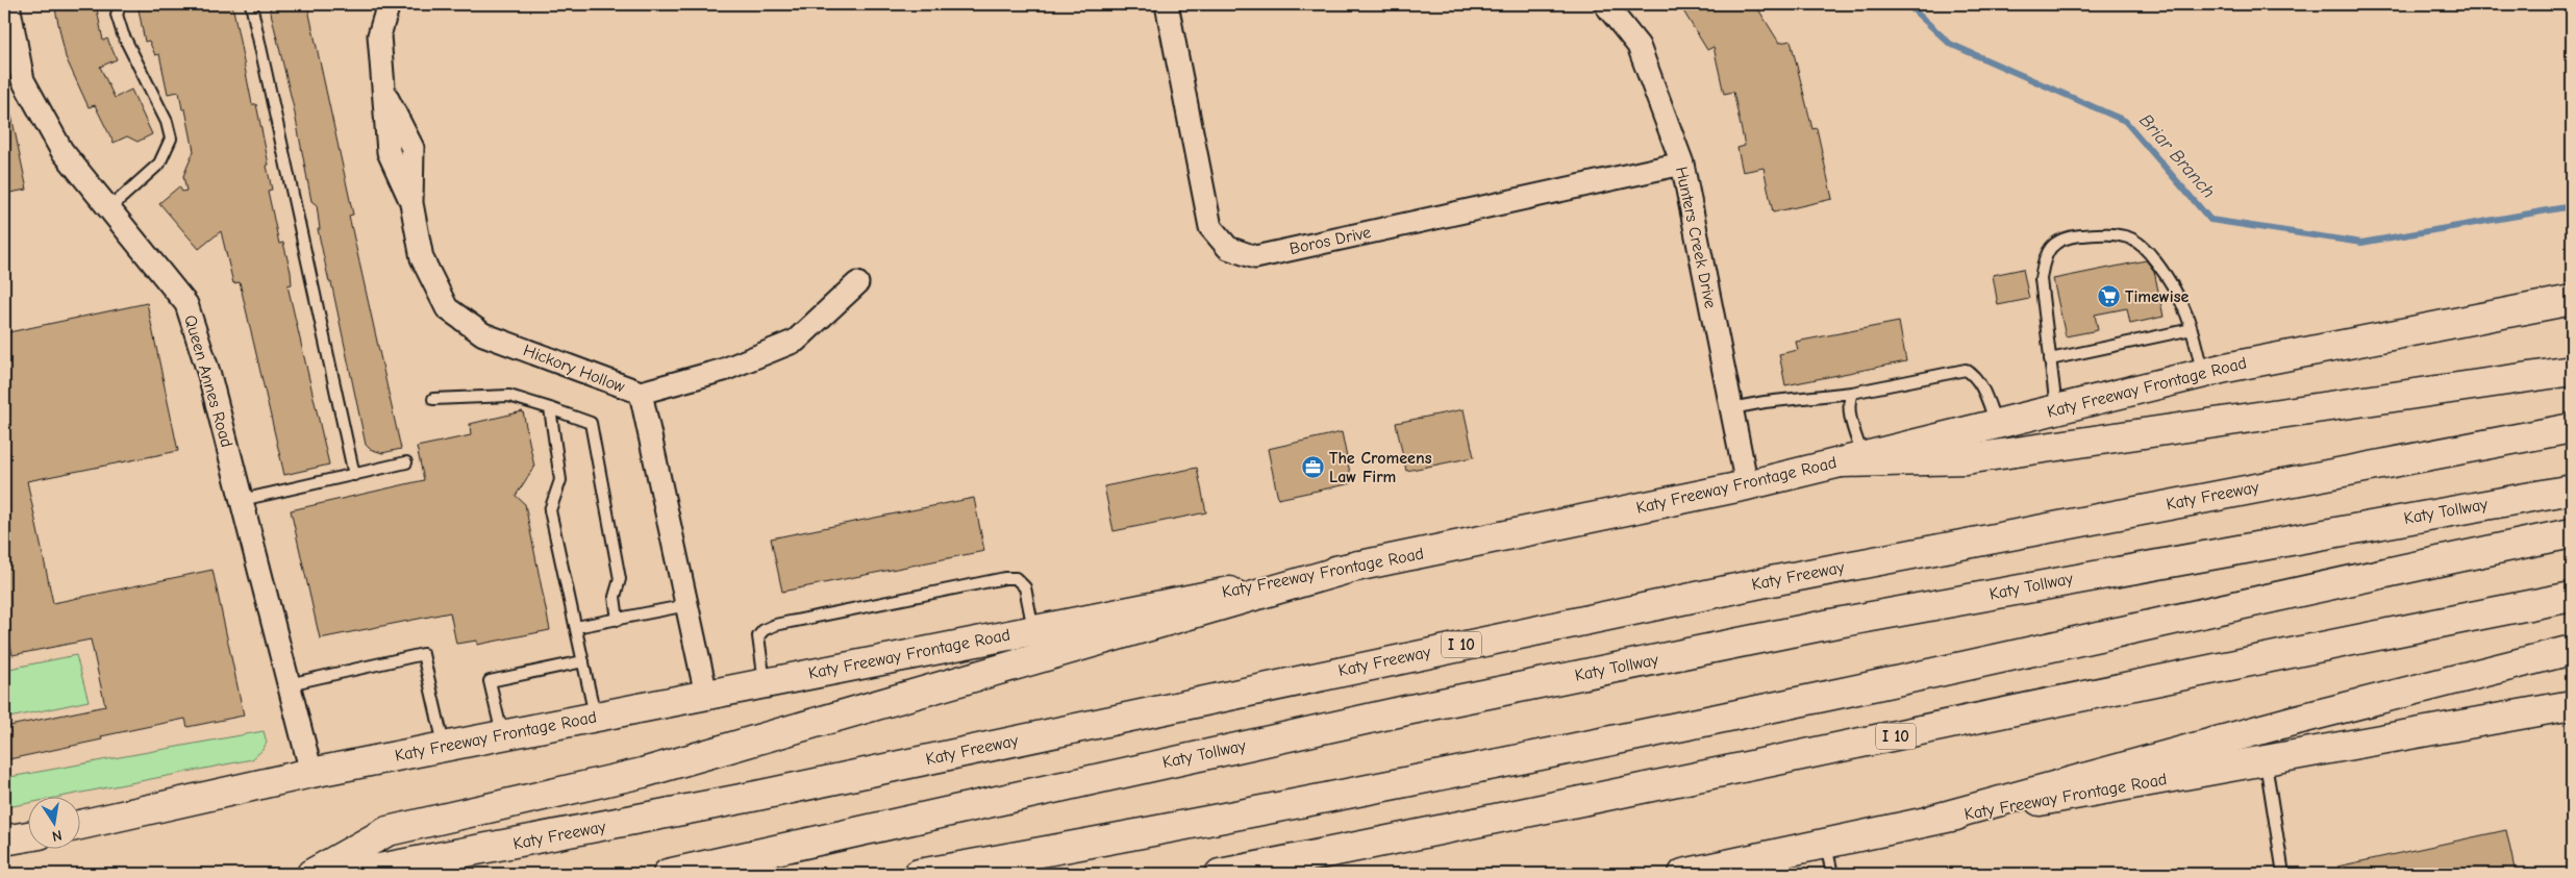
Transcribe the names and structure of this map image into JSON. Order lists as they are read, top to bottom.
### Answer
{
  "streets": {
    "main road": [
      "Katy Freeway Frontage Road",
      "Katy Freeway",
      "Katy Tollway",
      "I 10"
    ],
    "street": [
      "Hunters Creek Drive",
      "Boros Drive",
      "Hickory Hollow",
      "Queen Annes Road"
    ]
  },
  "crossings": [
    ["Hunters Creek Drive", "Boros Drive"],
    ["Hunters Creek Drive", "Katy Freeway Frontage Road"],
    ["Hickory Hollow", "Katy Freeway Frontage Road"],
    ["Queen Annes Road", "Katy Freeway Frontage Road"]
  ],
  "water": ["Briar Branch"],
  "places": {
    "supermarket": ["Timewise"],
    "office": ["The Cromeens Law Firm"]
  },
  "north": "bottom"
}
